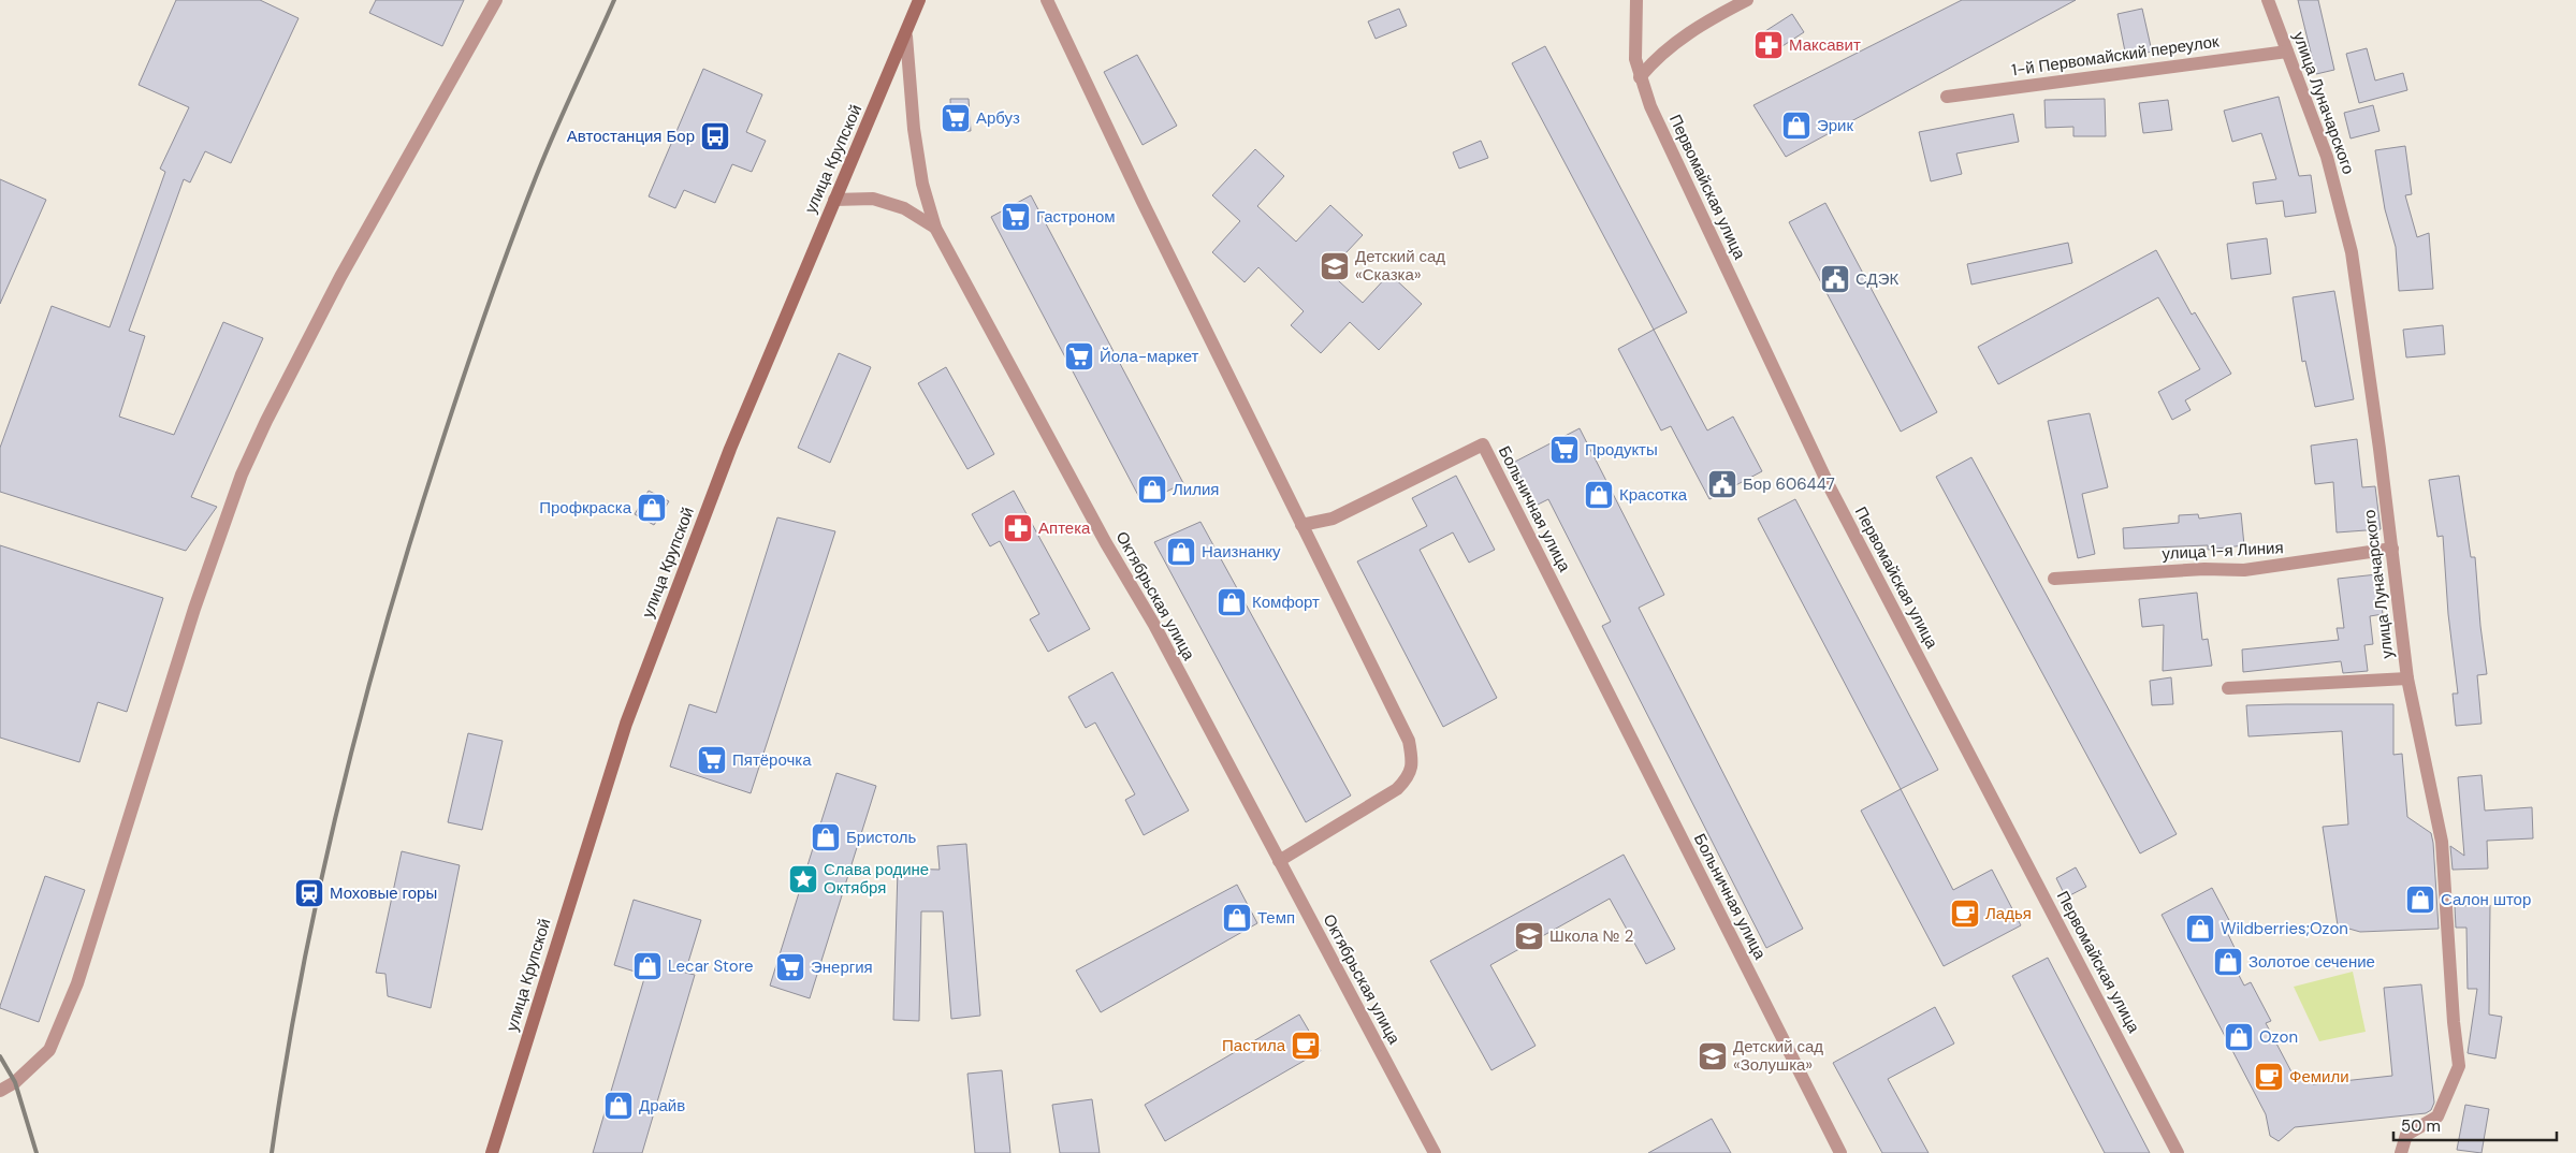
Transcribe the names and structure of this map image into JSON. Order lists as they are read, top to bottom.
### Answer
{
  "streets": {
    "street": [
      "1-й Первомайский переулок",
      "улица Луначарского",
      "улица Крупской",
      "Первомайская улица",
      "Больничная улица",
      "улица 1-я Линия",
      "Октябрьская улица"
    ]
  },
  "crossings": [
    ["1-й Первомайский переулок", "улица Луначарского"],
    ["улица Луначарского", "улица 1-я Линия"],
    ["улица Крупской", "Октябрьская улица"]
  ],
  "places": {
    "pharmacy": ["Максавит", "Аптека"],
    "supermarket": [
      "Арбуз",
      "Гастроном",
      "Йола-маркет",
      "Продукты",
      "Пятёрочка",
      "Энергия"
    ],
    "shop": [
      "Эрик",
      "Лилия",
      "Красотка",
      "Профкраска",
      "Наизнанку",
      "Комфорт",
      "Бристоль",
      "Салон штор",
      "Темп",
      "Wildberries;Ozon",
      "Золотое сечение",
      "Lecar Store",
      "Ozon",
      "Драйв"
    ],
    "bus stop": ["Автостанция Бор"],
    "school or university": ["Детский сад «Сказка»", "Школа № 2", "Детский сад «Золушка»"],
    "public building": ["СДЭК", "Бор 606447"],
    "place": ["Слава родине Октября"],
    "station": ["Моховые горы"],
    "cafe": ["Ладья", "Пастила", "Фемили"]
  },
  "scale_bar": "50 m"
}
